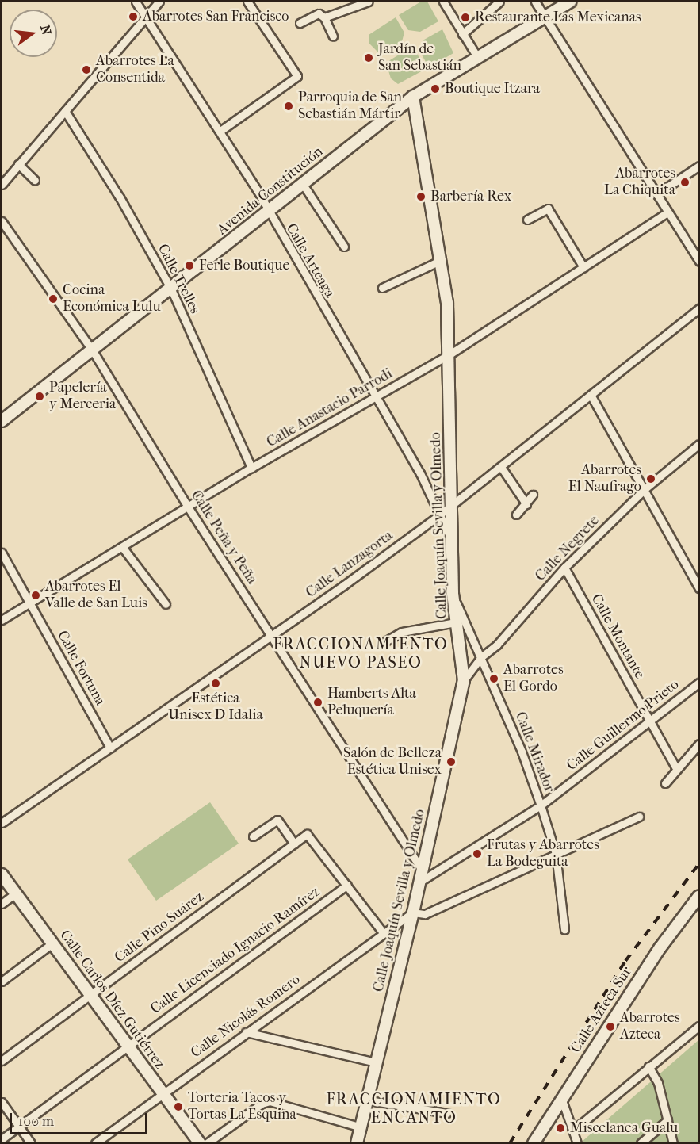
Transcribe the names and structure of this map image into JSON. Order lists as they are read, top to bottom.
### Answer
{
  "streets": {
    "street": [
      "Avenida Constitución",
      "Calle Arteaga",
      "Calle Trelles",
      "Calle Anastacio Parrodi",
      "Calle Joaquín Sevilla y Olmedo",
      "Calle Peña y Peña",
      "Calle Negrete",
      "Calle Lanzagorta",
      "Calle Montante",
      "Calle Fortuna",
      "Calle Guillermo Prieto",
      "Calle Mirador",
      "Calle Pino Suárez",
      "Calle Licenciado Ignacio Ramírez",
      "Calle Carlos Díez Gutiérrez",
      "Calle Azteca Sur",
      "Calle Nicolás Romero"
    ]
  },
  "crossings": [
    ["Avenida Constitución", "Calle Arteaga"],
    ["Avenida Constitución", "Calle Trelles"],
    ["Avenida Constitución", "Calle Joaquín Sevilla y Olmedo"],
    ["Avenida Constitución", "Calle Peña y Peña"],
    ["Calle Arteaga", "Calle Anastacio Parrodi"],
    ["Calle Arteaga", "Calle Joaquín Sevilla y Olmedo"],
    ["Calle Arteaga", "Calle Lanzagorta"],
    ["Calle Trelles", "Calle Anastacio Parrodi"],
    ["Calle Anastacio Parrodi", "Calle Joaquín Sevilla y Olmedo"],
    ["Calle Anastacio Parrodi", "Calle Peña y Peña"],
    ["Calle Anastacio Parrodi", "Calle Fortuna"],
    ["Calle Joaquín Sevilla y Olmedo", "Calle Peña y Peña"],
    ["Calle Joaquín Sevilla y Olmedo", "Calle Negrete"],
    ["Calle Joaquín Sevilla y Olmedo", "Calle Lanzagorta"],
    ["Calle Joaquín Sevilla y Olmedo", "Calle Guillermo Prieto"],
    ["Calle Joaquín Sevilla y Olmedo", "Calle Mirador"],
    ["Calle Joaquín Sevilla y Olmedo", "Calle Nicolás Romero"],
    ["Calle Peña y Peña", "Calle Lanzagorta"],
    ["Calle Negrete", "Calle Montante"],
    ["Calle Negrete", "Calle Mirador"],
    ["Calle Lanzagorta", "Calle Fortuna"],
    ["Calle Montante", "Calle Guillermo Prieto"],
    ["Calle Guillermo Prieto", "Calle Mirador"],
    ["Calle Pino Suárez", "Calle Licenciado Ignacio Ramírez"],
    ["Calle Pino Suárez", "Calle Carlos Díez Gutiérrez"],
    ["Calle Licenciado Ignacio Ramírez", "Calle Carlos Díez Gutiérrez"],
    ["Calle Carlos Díez Gutiérrez", "Calle Nicolás Romero"]
  ],
  "districts": ["FRACCIONAMIENTO NUEVO PASEO", "FRACCIONAMIENTO ENCANTO"],
  "places": [
    "Abarrotes San Francisco",
    "Restaurante Las Mexicanas",
    "Jardín de San Sebastián",
    "Abarrotes La Consentida",
    "Boutique Itzara",
    "Parroquia de San Sebastián Mártir",
    "Abarrotes La Chiquita",
    "Barbería Rex",
    "Ferle Boutique",
    "Cocina Económica Lulu",
    "Papelería y Merceria",
    "Abarrotes El Naufrago",
    "Abarrotes El Valle de San Luis",
    "Abarrotes El Gordo",
    "Estética Unisex D Idalia",
    "Hamberts Alta Peluquería",
    "Salón de Belleza Estética Unisex",
    "Frutas y Abarrotes La Bodeguita",
    "Abarrotes Azteca",
    "Torteria Tacos y Tortas La Esquina",
    "Miscelanea Gualu"
  ],
  "scale_bar": "100 m",
  "north": "right"
}
